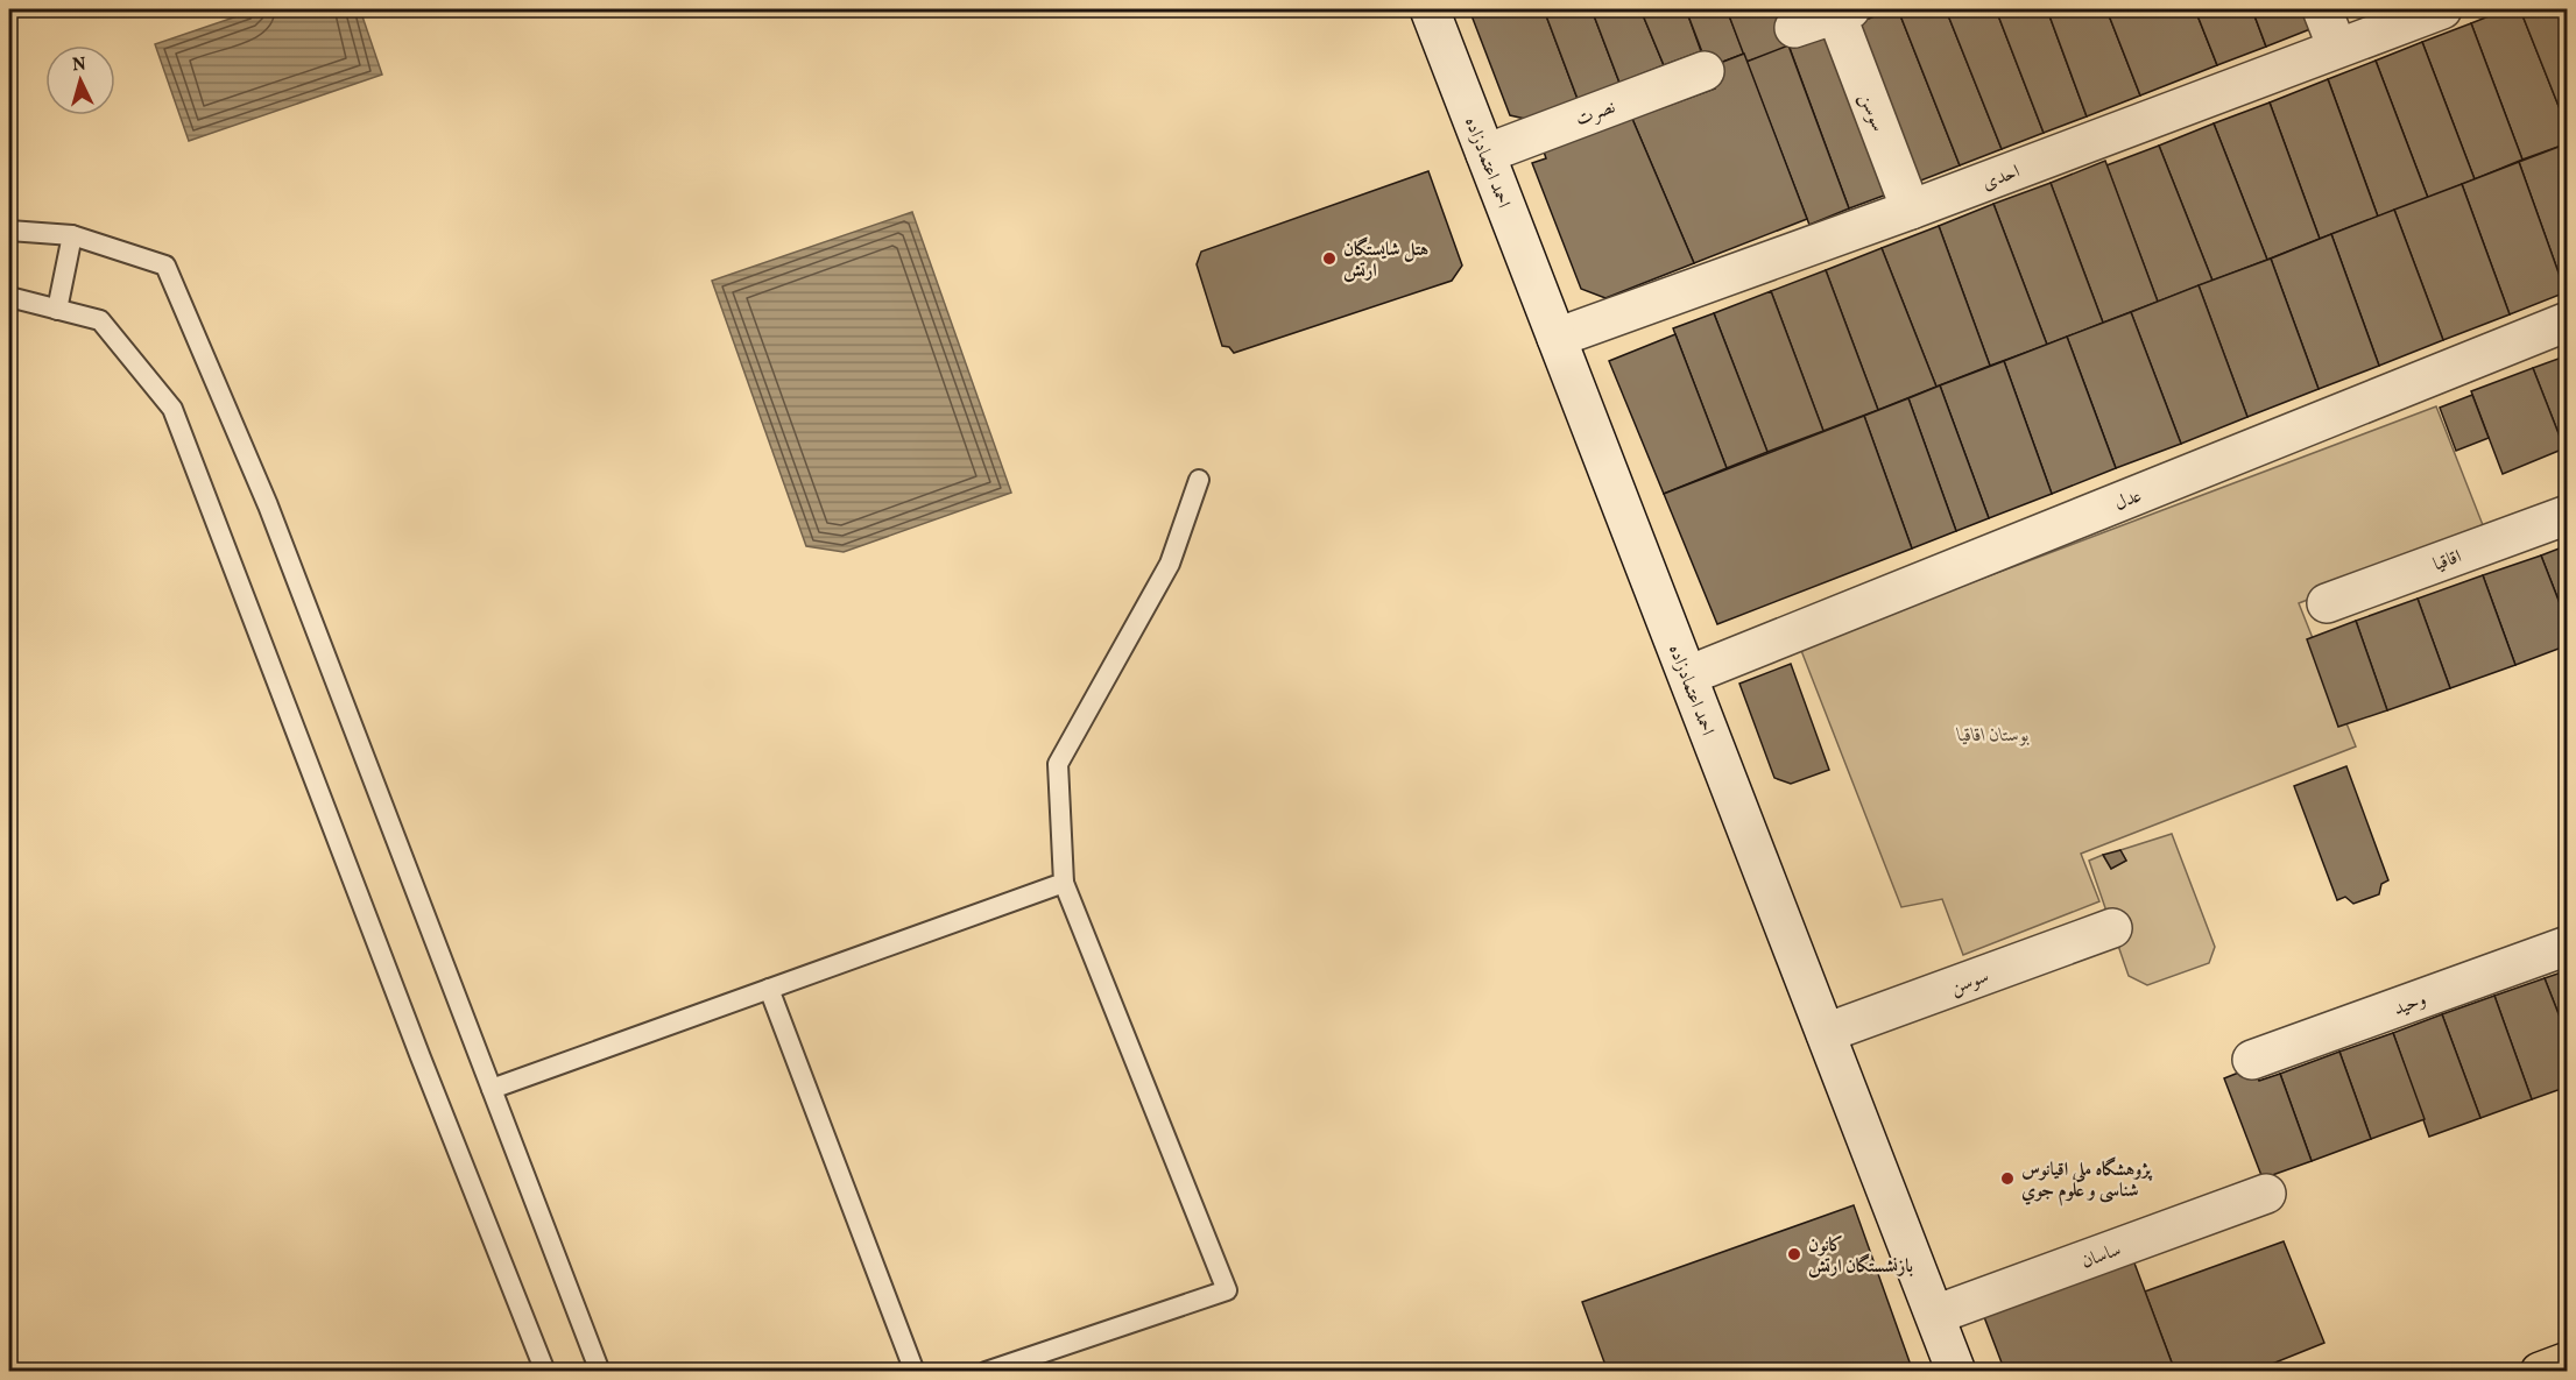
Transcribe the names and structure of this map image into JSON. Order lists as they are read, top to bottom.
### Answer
{
  "streets": {
    "street": [
      "نصرت",
      "سوسن",
      "احمد اعتمادزاده",
      "احدی",
      "عدل",
      "اقاقیا",
      "وحید",
      "ساسان"
    ]
  },
  "crossings": [
    ["نصرت", "احمد اعتمادزاده"],
    ["سوسن", "احمد اعتمادزاده"],
    ["سوسن", "احدی"],
    ["احمد اعتمادزاده", "احدی"],
    ["احمد اعتمادزاده", "عدل"],
    ["احمد اعتمادزاده", "ساسان"]
  ],
  "parks": ["بوستان اقاقیا"],
  "places": ["هتل شایستگان ارتش", "پژوهشگاه ملی اقیانوس شناسی و علوم جوي", "کانون بازنشستگان ارتش"],
  "north": "top"
}
